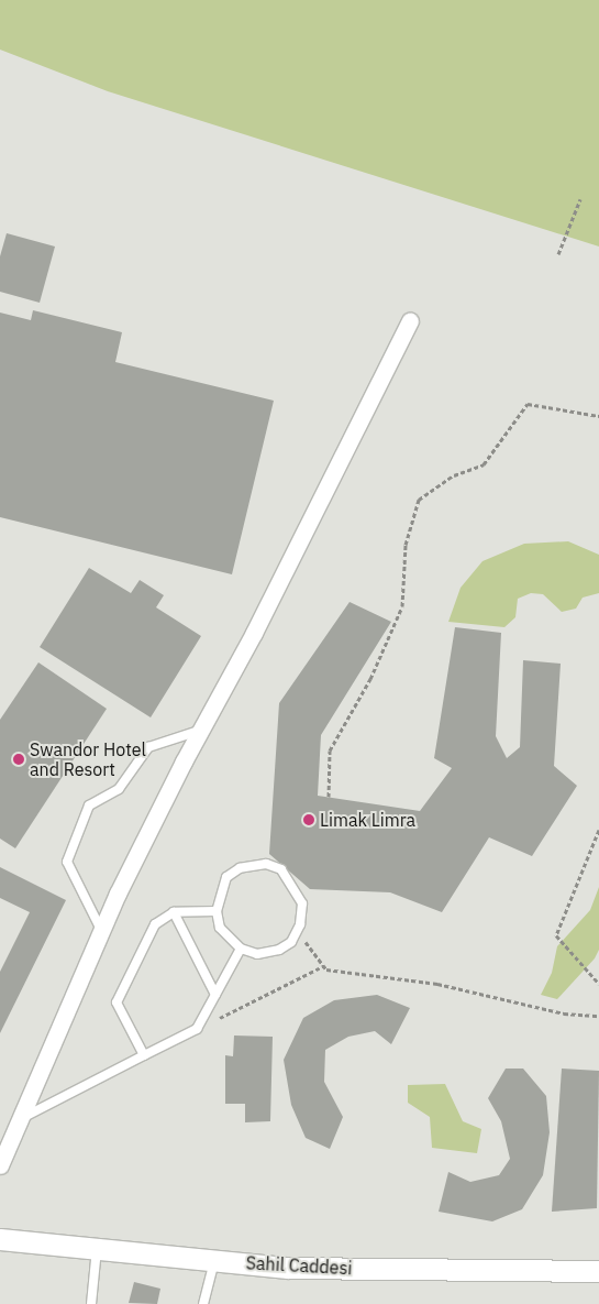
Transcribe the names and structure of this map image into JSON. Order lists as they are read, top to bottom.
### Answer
{
  "streets": {
    "street": ["Sahil Caddesi"]
  },
  "places": ["Swandor Hotel and Resort", "Limak Limra"]
}
